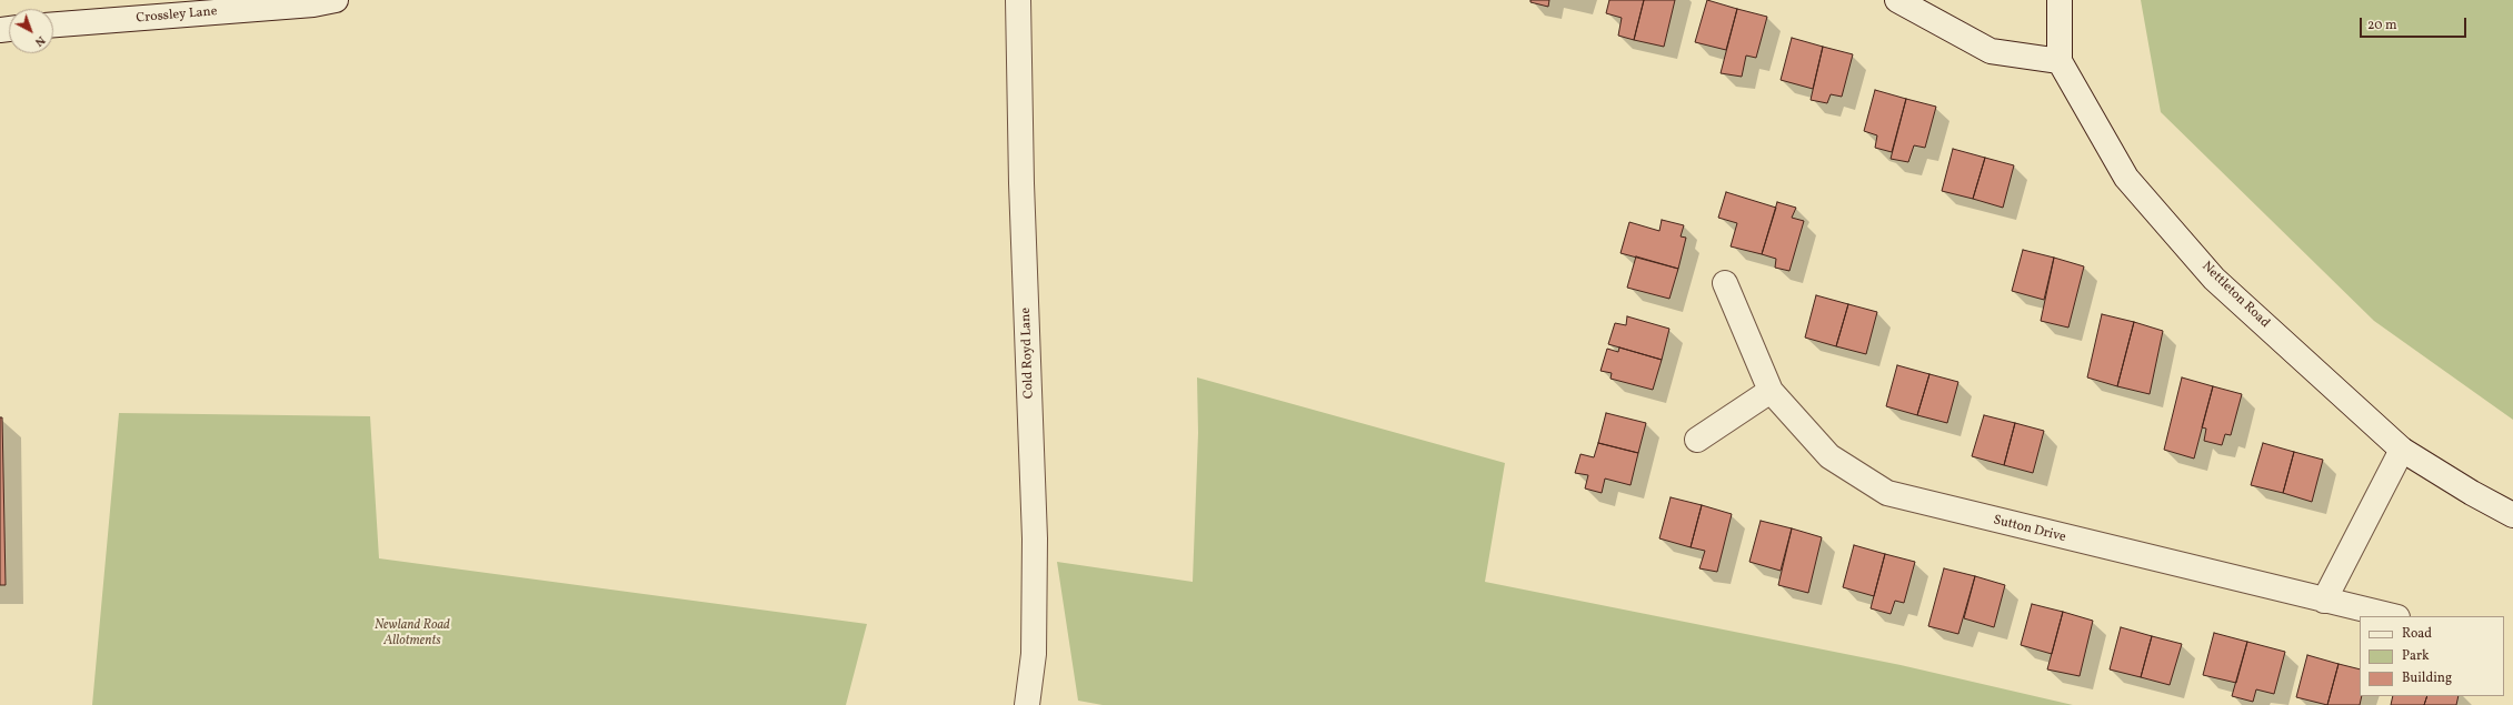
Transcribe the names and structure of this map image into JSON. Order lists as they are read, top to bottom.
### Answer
{
  "streets": {
    "street": [
      "Crossley Lane",
      "Nettleton Road",
      "Cold Royd Lane",
      "Sutton Drive"
    ]
  },
  "parks": ["Newland Road Allotments"],
  "legend": ["Road", "Park", "Building"],
  "scale_bar": "20 m",
  "north": "bottom right"
}
